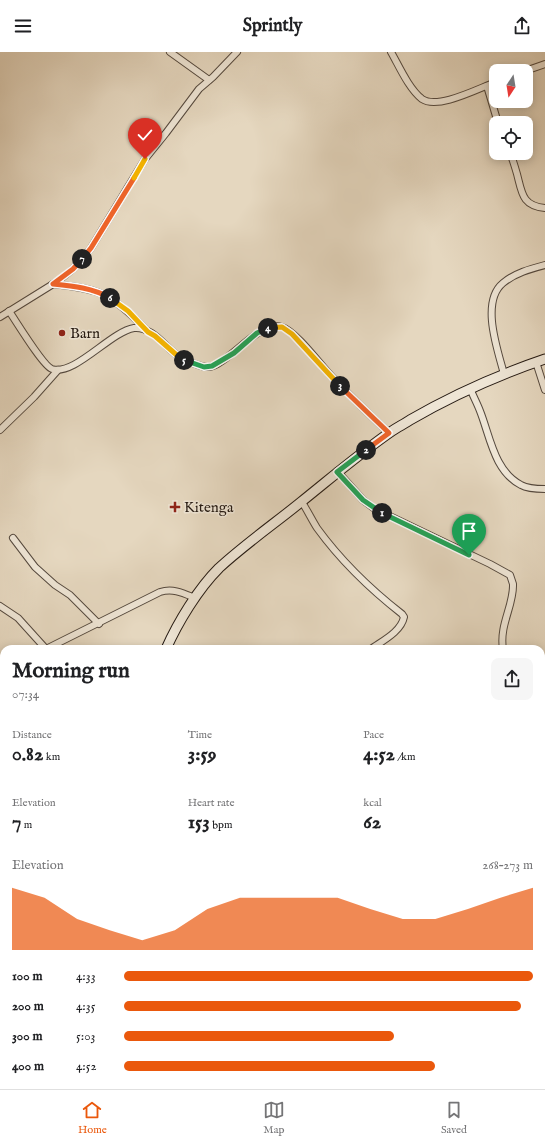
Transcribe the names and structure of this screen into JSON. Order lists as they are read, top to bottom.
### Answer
{
  "places": {
    "other": ["Barn"],
    "health": ["Kitenga"]
  },
  "north": "bottom",
  "page": {
    "header": "Sprintly",
    "pins": [
      "7",
      "6",
      "4",
      "5",
      "3",
      "2",
      "1"
    ],
    "heading": ["Morning run", "07:34"],
    "stats": [
      ["Distance", "0.82 km"],
      ["Time", "3:59"],
      ["Pace", "4:52 /km"],
      ["Elevation", "7 m"],
      ["Heart rate", "153 bpm"],
      ["kcal", "62"]
    ],
    "chart": ["Elevation", "268–273 m"],
    "list": [
      {
        "name": "100 m",
        "note": "4:33"
      },
      {
        "name": "200 m",
        "note": "4:35"
      },
      {
        "name": "300 m",
        "note": "5:03"
      },
      {
        "name": "400 m",
        "note": "4:52"
      }
    ],
    "tabs": ["Home", "Map", "Saved"]
  }
}
